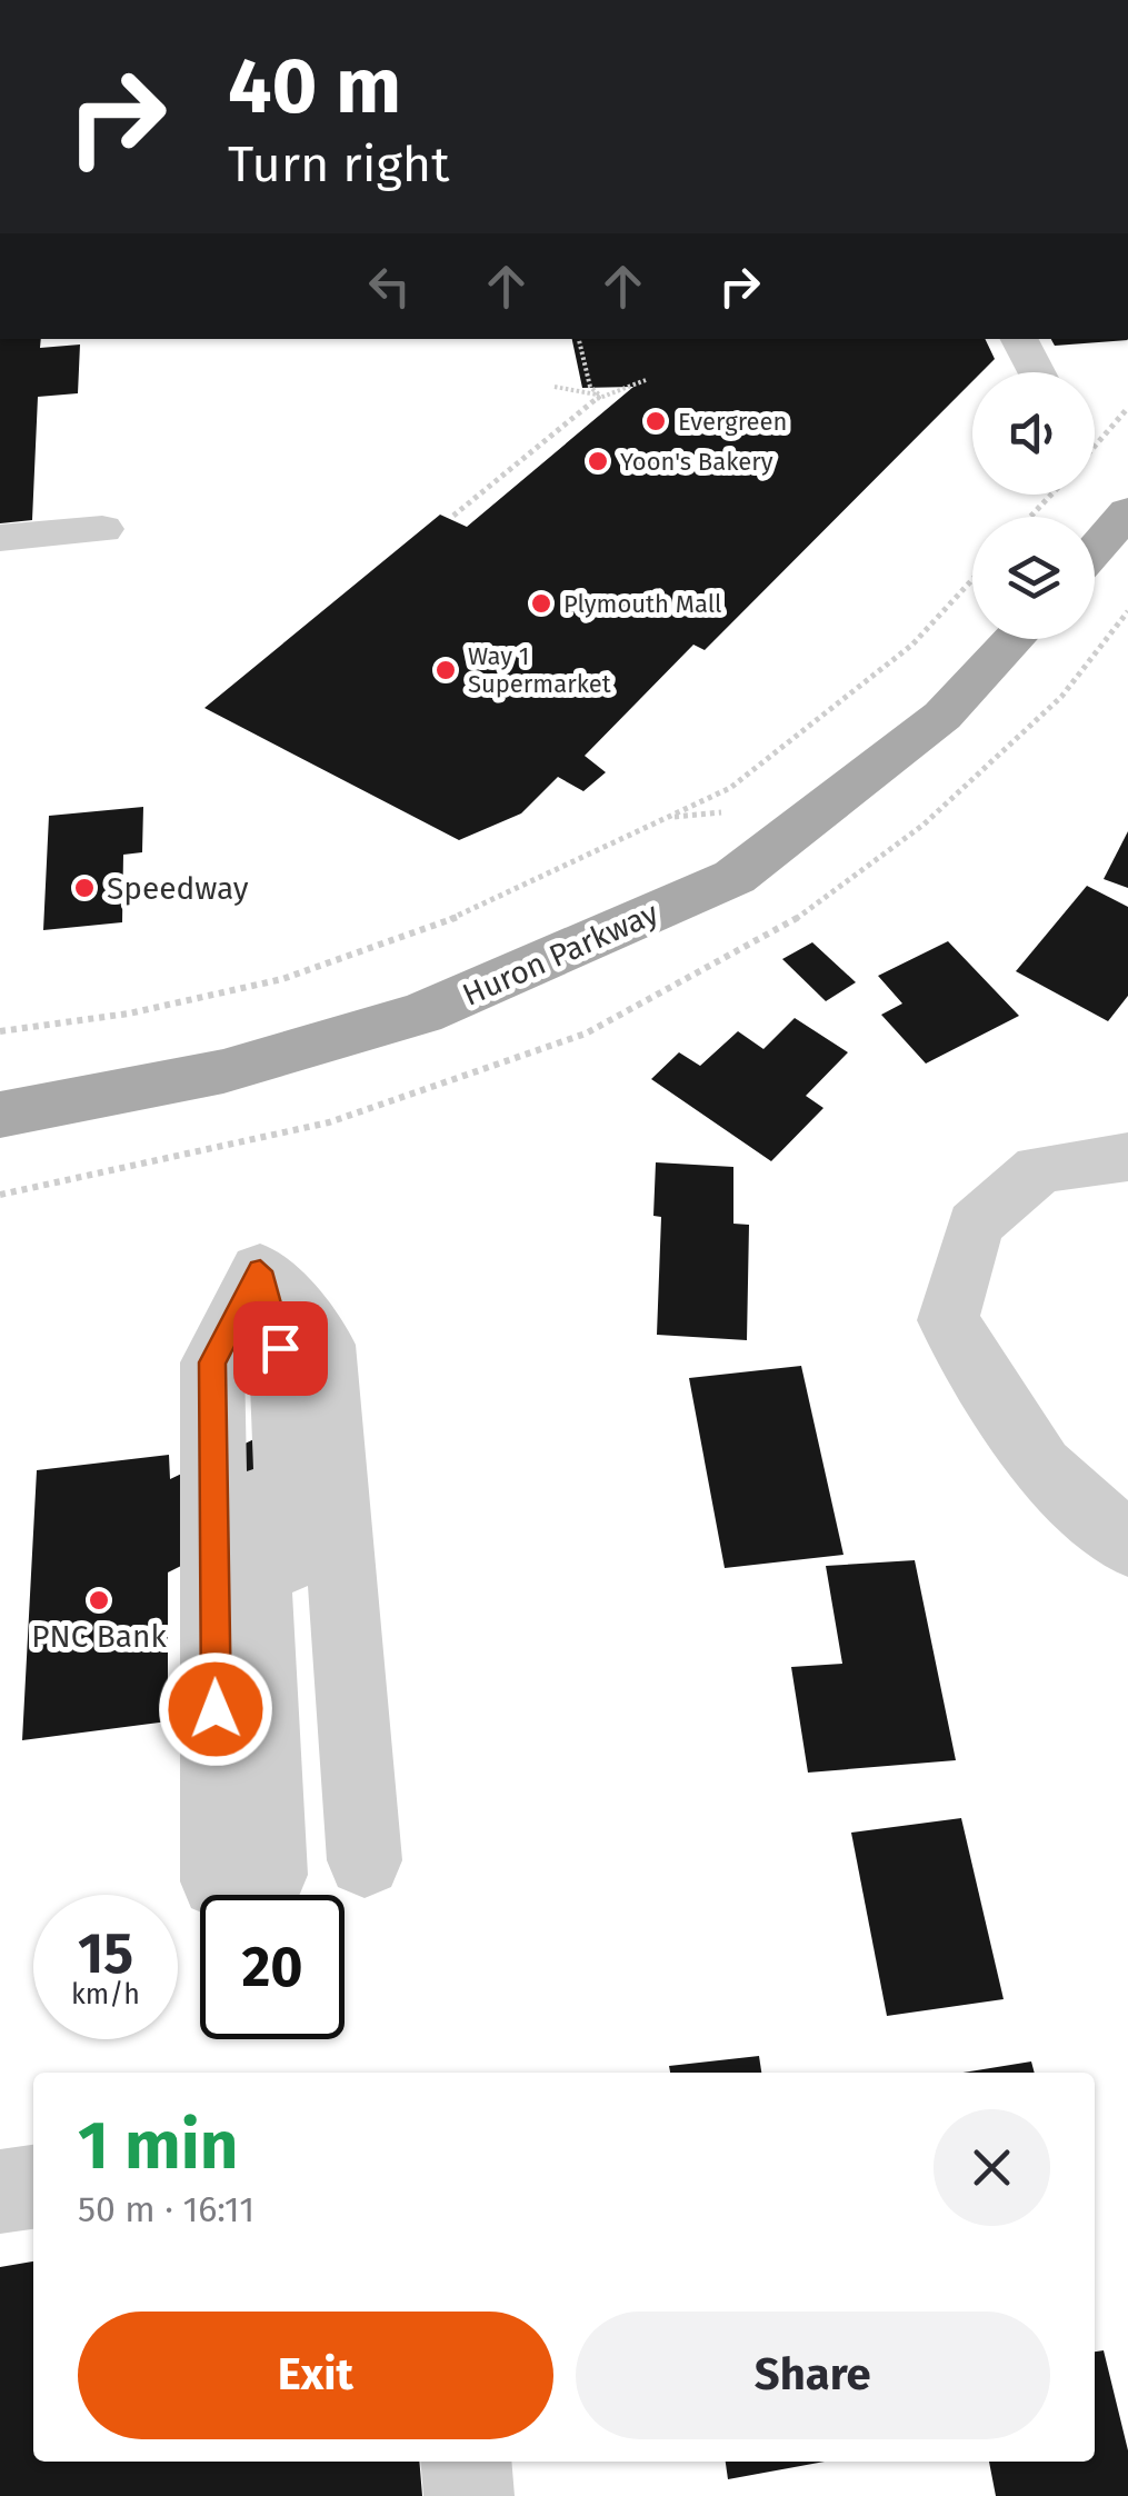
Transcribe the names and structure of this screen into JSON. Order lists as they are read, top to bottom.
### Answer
{
  "streets": {
    "main road": ["Huron Parkway"]
  },
  "places": [
    "Evergreen",
    "Yoon's Bakery",
    "Plymouth Mall",
    "Way 1 Supermarket",
    "Speedway",
    "PNC Bank"
  ],
  "page": {
    "turn": ["40 m", "Turn right"],
    "speed": "15 km/h",
    "limit": "20",
    "heading": ["1 min", "50 m · 16:11"],
    "buttons": ["Exit", "Share"]
  }
}
